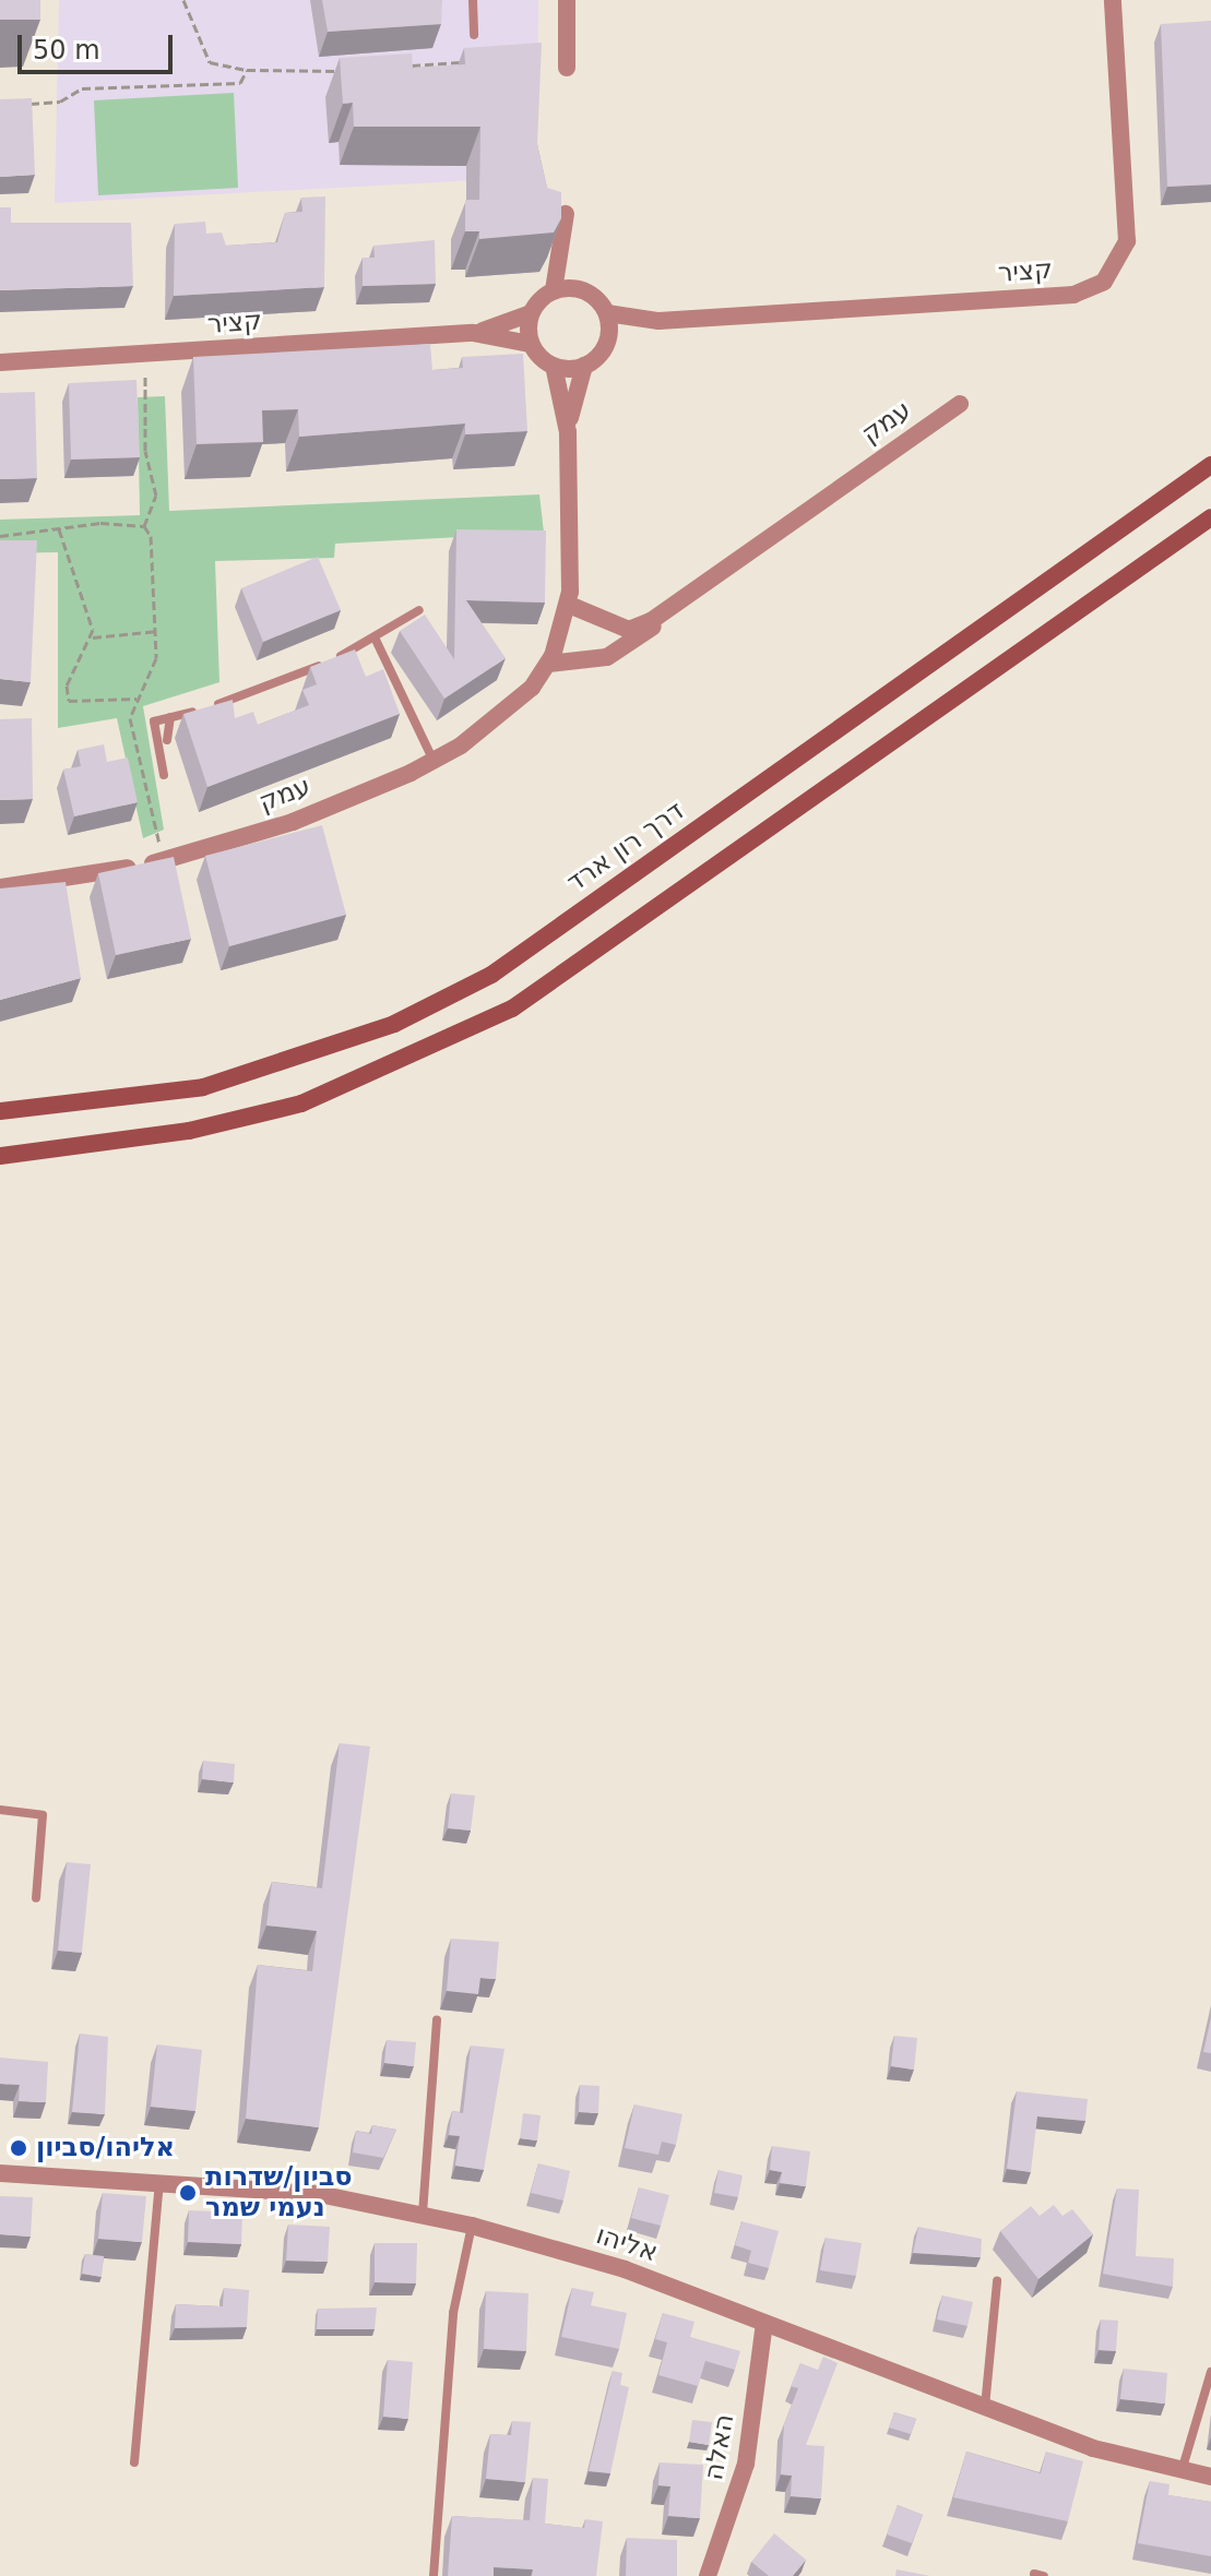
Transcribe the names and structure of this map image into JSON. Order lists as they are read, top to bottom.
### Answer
{
  "streets": {
    "main road": ["דרך רון ארד"],
    "street": [
      "קציר",
      "עמק",
      "אליהו",
      "האלה"
    ]
  },
  "crossings": [
    ["קציר", "עמק"],
    ["אליהו", "האלה"]
  ],
  "places": ["אליהו/סביון", "סביון/שדרות נעמי שמר"],
  "scale_bar": "50 m"
}
